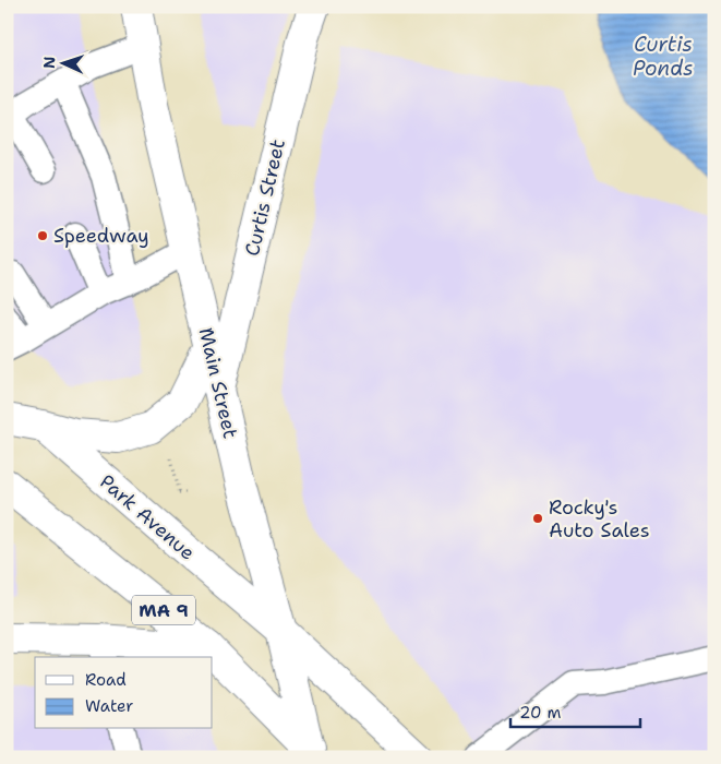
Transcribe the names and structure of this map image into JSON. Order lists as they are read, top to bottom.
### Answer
{
  "streets": {
    "main road": [
      "Curtis Street",
      "Main Street",
      "Park Avenue",
      "MA 9"
    ]
  },
  "crossings": [
    ["Curtis Street", "Main Street"],
    ["Main Street", "Park Avenue"],
    ["Main Street", "MA 9"]
  ],
  "water": ["Curtis Ponds"],
  "places": ["Speedway", "Rocky's Auto Sales"],
  "legend": ["Road", "Water"],
  "scale_bar": "20 m",
  "north": "left"
}
